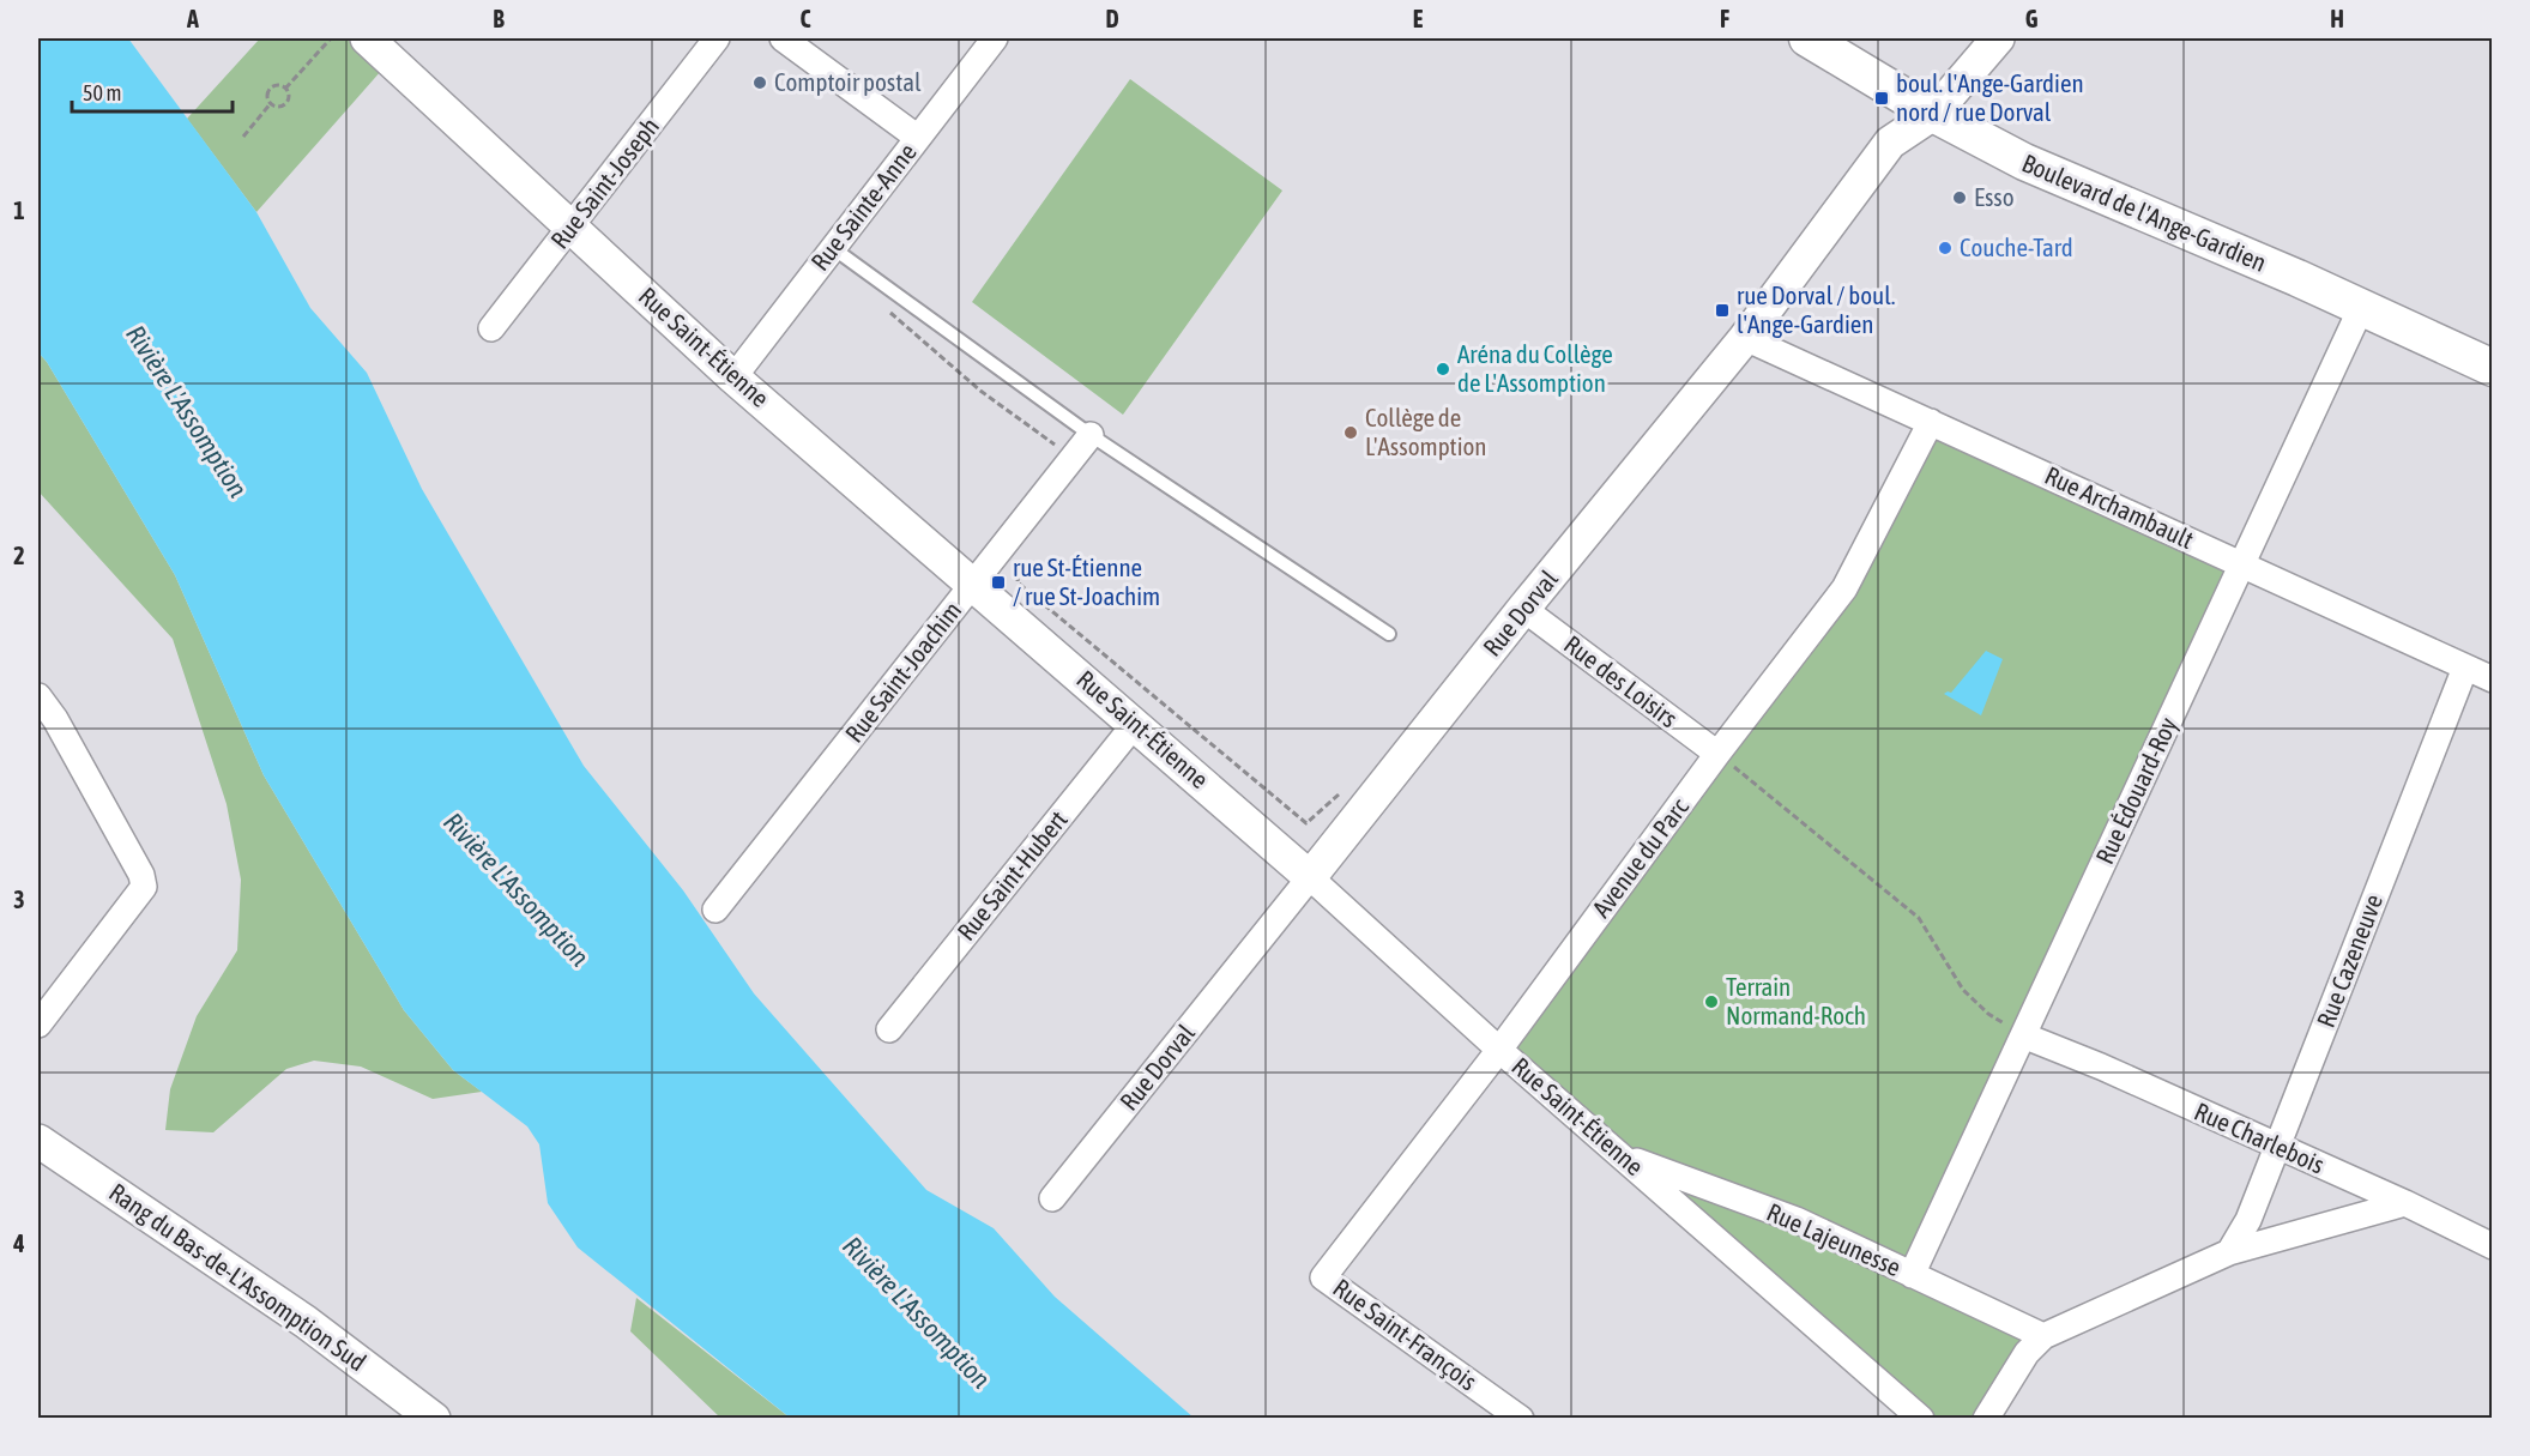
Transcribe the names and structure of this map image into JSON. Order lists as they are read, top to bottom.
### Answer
{
  "streets": {
    "main road": ["Boulevard de l'Ange-Gardien"],
    "street": [
      "Rue Saint-Joseph",
      "Rue Sainte-Anne",
      "Rue Saint-Étienne",
      "Rue Archambault",
      "Rue Dorval",
      "Rue Saint-Joachim",
      "Rue des Loisirs",
      "Rue Édouard-Roy",
      "Avenue du Parc",
      "Rue Saint-Hubert",
      "Rue Cazeneuve",
      "Rue Charlebois",
      "Rue Lajeunesse",
      "Rang du Bas-de-L'Assomption Sud",
      "Rue Saint-François"
    ]
  },
  "crossings": [
    ["Rue Saint-Joseph", "Rue Saint-Étienne"],
    ["Rue Sainte-Anne", "Rue Saint-Étienne"],
    ["Boulevard de l'Ange-Gardien", "Rue Dorval"],
    ["Boulevard de l'Ange-Gardien", "Rue Édouard-Roy"],
    ["Rue Saint-Étienne", "Rue Dorval"],
    ["Rue Saint-Étienne", "Rue Saint-Joachim"],
    ["Rue Saint-Étienne", "Avenue du Parc"],
    ["Rue Saint-Étienne", "Rue Saint-Hubert"],
    ["Rue Saint-Étienne", "Rue Lajeunesse"],
    ["Rue Archambault", "Rue Dorval"],
    ["Rue Archambault", "Rue Édouard-Roy"],
    ["Rue Archambault", "Avenue du Parc"],
    ["Rue Archambault", "Rue Cazeneuve"],
    ["Rue Dorval", "Rue des Loisirs"],
    ["Rue des Loisirs", "Avenue du Parc"],
    ["Rue Édouard-Roy", "Rue Charlebois"],
    ["Rue Édouard-Roy", "Rue Lajeunesse"],
    ["Avenue du Parc", "Rue Saint-François"],
    ["Rue Cazeneuve", "Rue Charlebois"]
  ],
  "water": ["Rivière L'Assomption"],
  "places": {
    "other": [
      "Comptoir postal",
      "Esso",
      "Couche-Tard",
      "Aréna du Collège de L'Assomption",
      "Collège de L'Assomption",
      "Terrain Normand-Roch"
    ],
    "transit": ["boul. l'Ange-Gardien nord / rue Dorval", "rue Dorval / boul. l'Ange-Gardien", "rue St-Étienne / rue St-Joachim"]
  },
  "scale_bar": "50 m",
  "grid": {
    "columns": [
      "A",
      "B",
      "C",
      "D",
      "E",
      "F",
      "G",
      "H"
    ],
    "rows": [
      "1",
      "2",
      "3",
      "4"
    ]
  }
}
